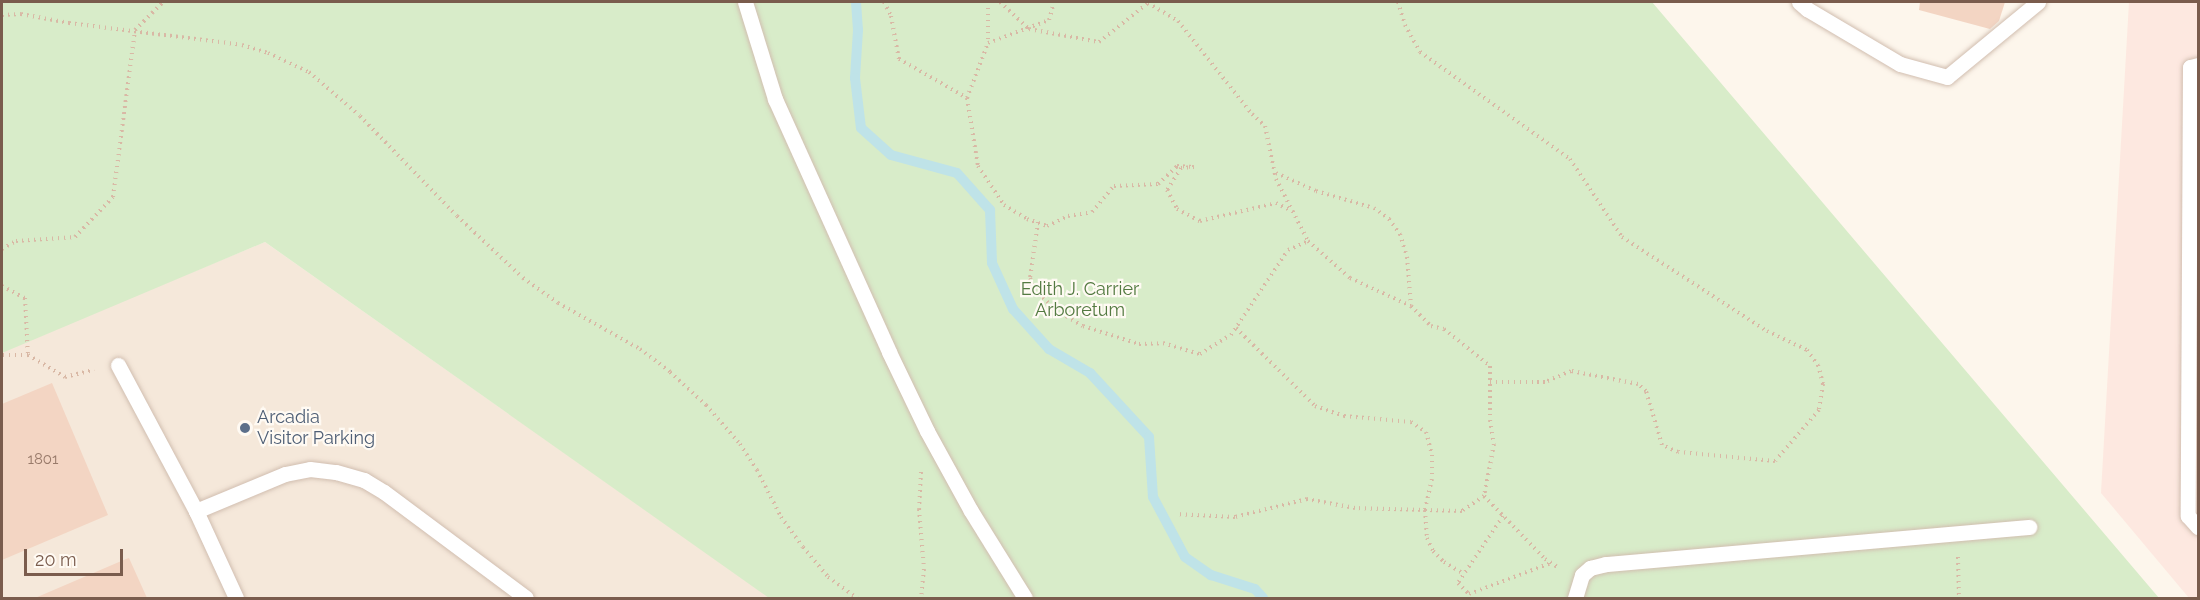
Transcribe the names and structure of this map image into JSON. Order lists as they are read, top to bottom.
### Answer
{
  "parks": ["Edith J. Carrier Arboretum"],
  "places": ["Arcadia Visitor Parking"],
  "house_numbers": ["1801"],
  "scale_bar": "20 m"
}
